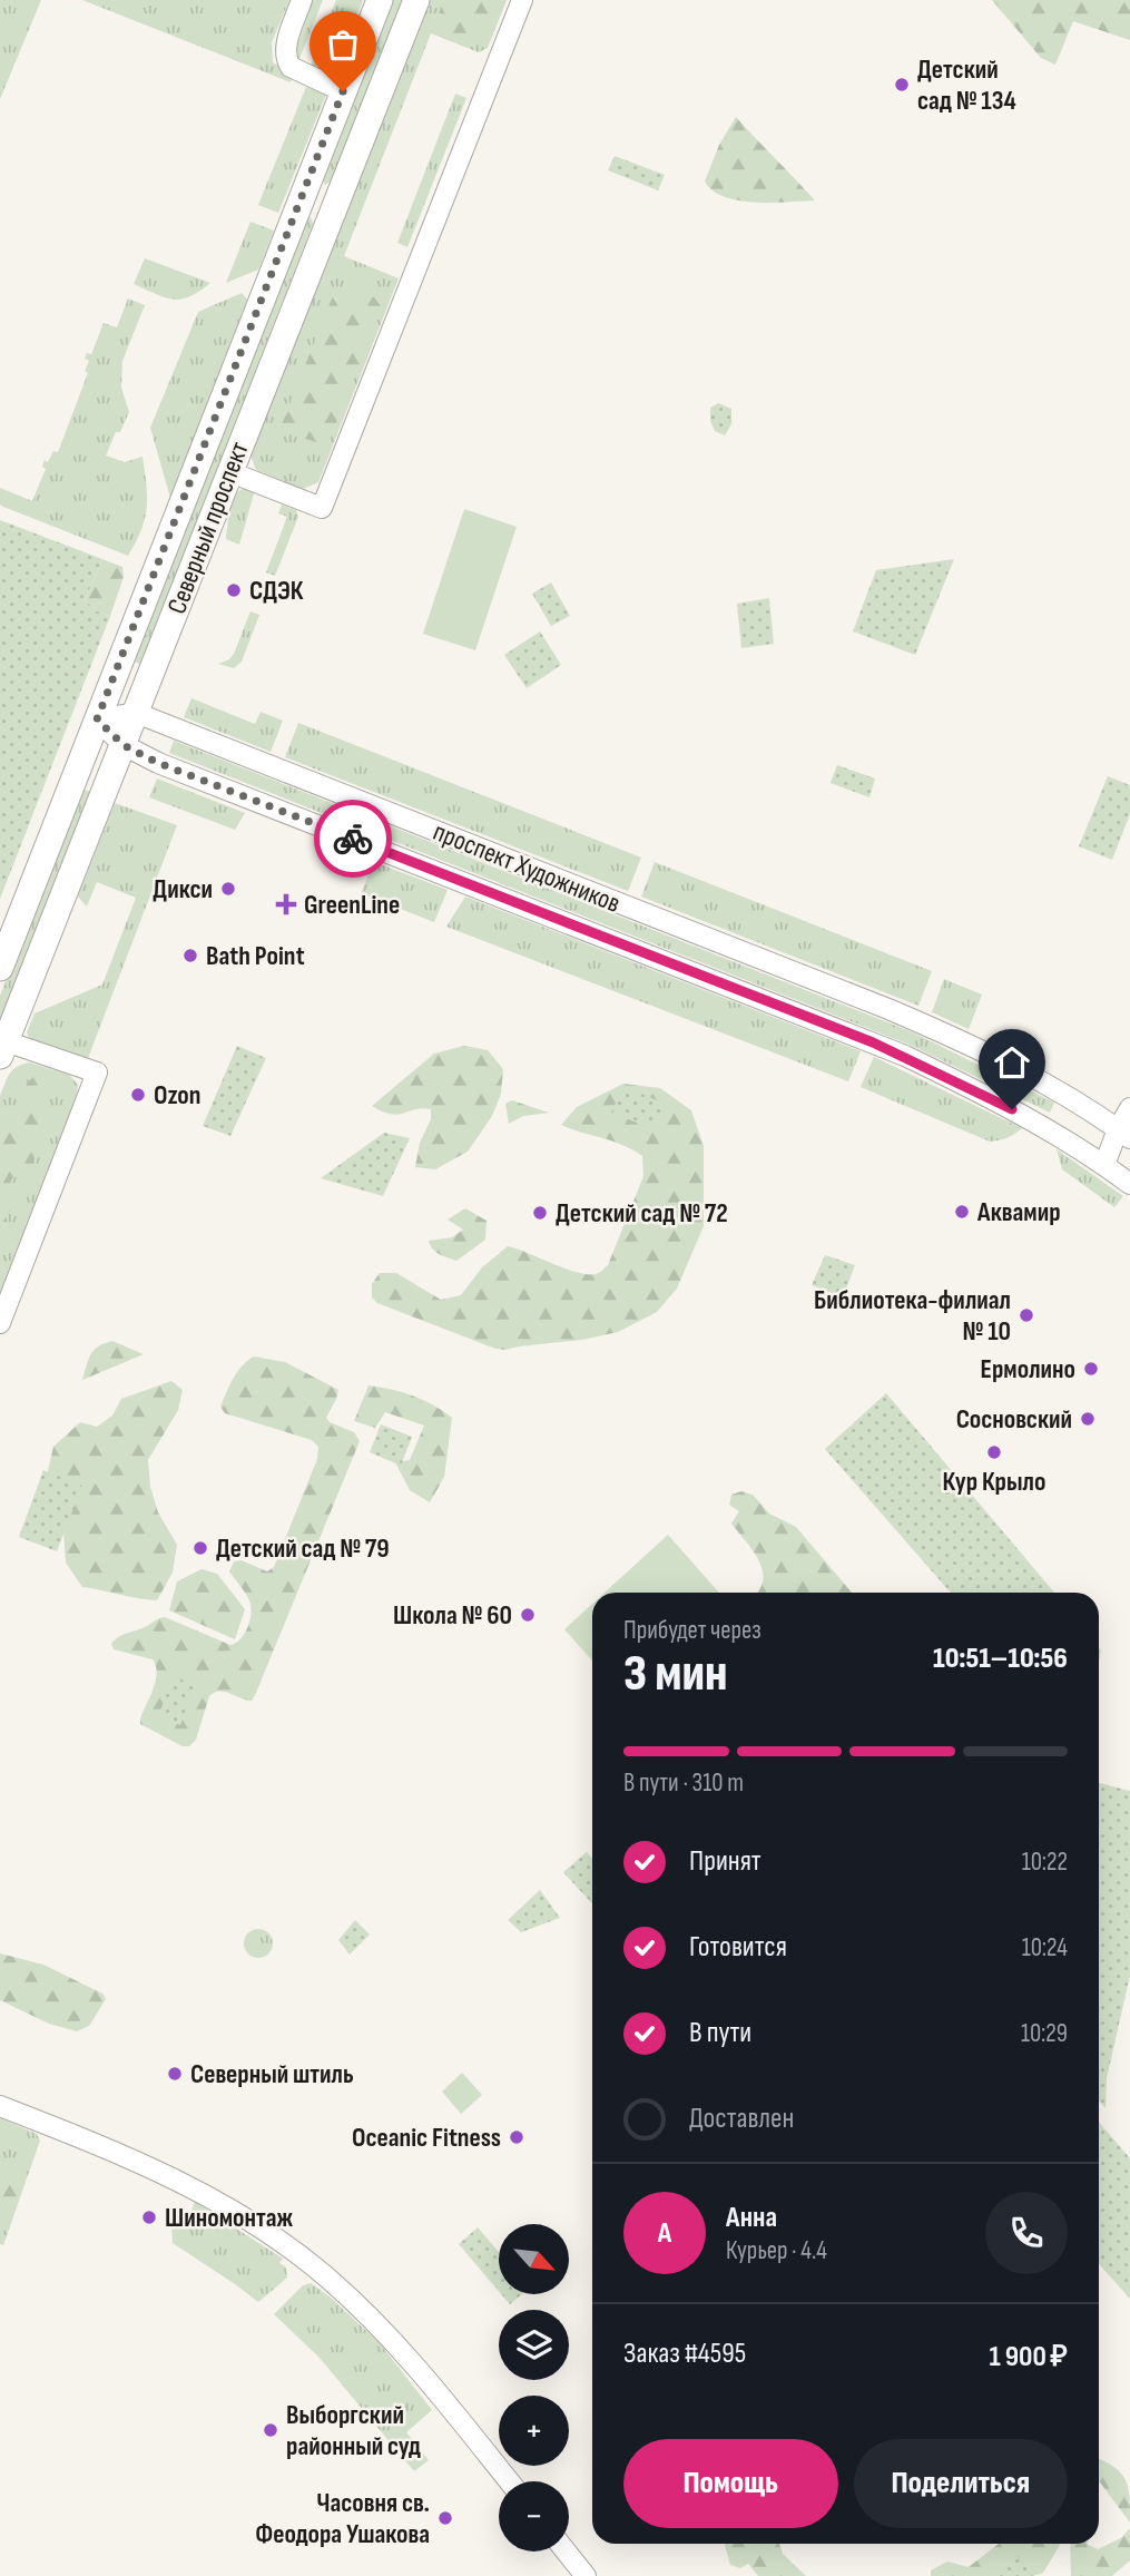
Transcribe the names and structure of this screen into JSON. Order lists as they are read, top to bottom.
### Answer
{
  "streets": {
    "main road": ["Северный проспект"],
    "street": ["проспект Художников"]
  },
  "crossings": [
    ["Северный проспект", "проспект Художников"]
  ],
  "places": {
    "other": [
      "Детский сад № 134",
      "СДЭК",
      "Дикси",
      "Bath Point",
      "Ozon",
      "Аквамир",
      "Детский сад № 72",
      "Библиотека-филиал № 10",
      "Ермолино",
      "Сосновский",
      "Кур Крыло",
      "Детский сад № 79",
      "Школа № 60",
      "Северный штиль",
      "Oceanic Fitness",
      "Шиномонтаж",
      "Выборгский районный суд",
      "Часовня св. Феодора Ушакова"
    ],
    "health": ["GreenLine"]
  },
  "north": "bottom right",
  "page": {
    "heading": ["3 мин", "Прибудет через", "10:51–10:56"],
    "panel": [
      "Анна",
      "Курьер · 4.4",
      "Заказ #4595",
      "1 900 ₽"
    ],
    "bar": "В пути · 310 m",
    "list": [
      ["Принят", "10:22"],
      ["Готовится", "10:24"],
      ["В пути", "10:29"],
      "Доставлен"
    ],
    "round": "А",
    "map_buttons": ["+", "−"],
    "buttons": ["Помощь", "Поделиться"]
  }
}
